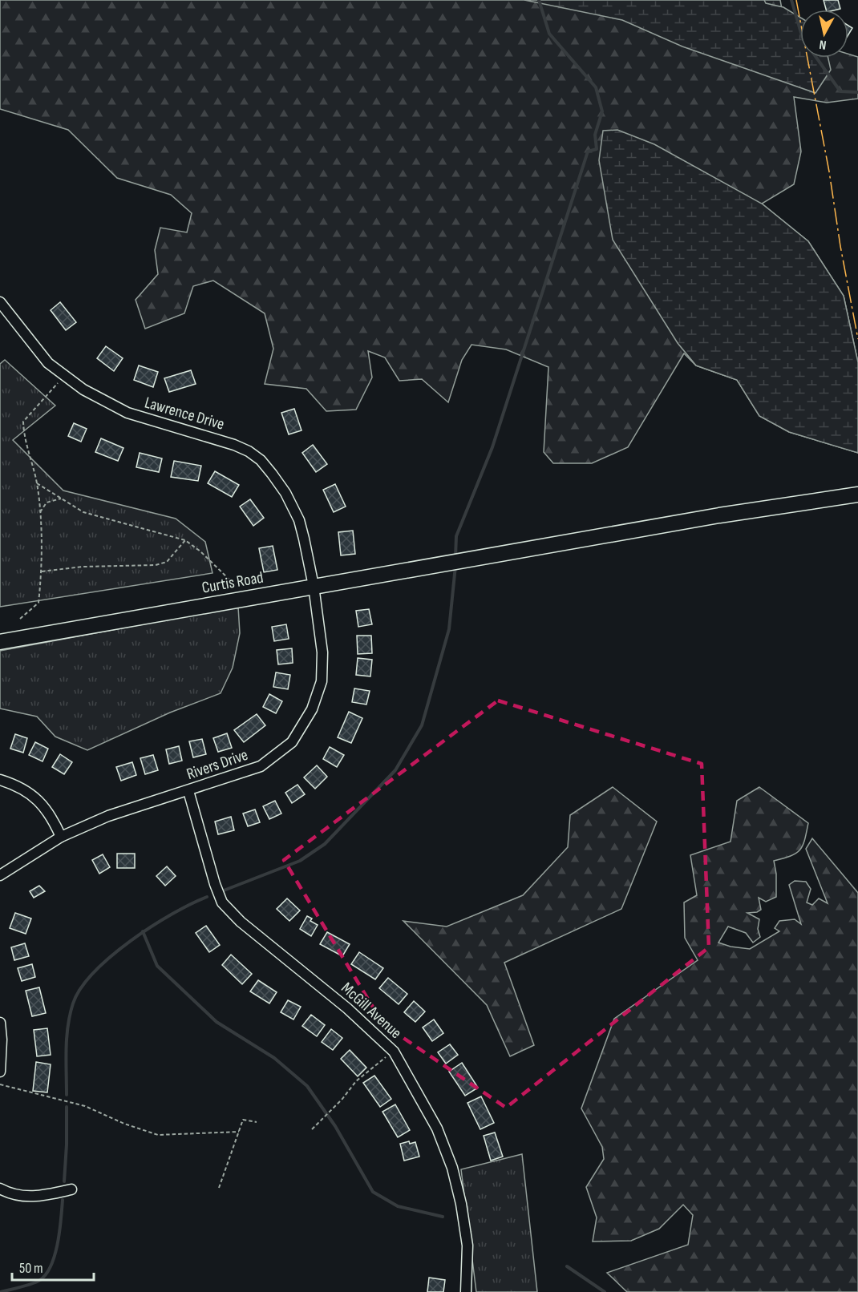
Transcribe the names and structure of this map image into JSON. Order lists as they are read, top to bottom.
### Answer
{
  "streets": {
    "main road": ["Curtis Road"],
    "street": ["Lawrence Drive", "Rivers Drive", "McGill Avenue"]
  },
  "crossings": [
    ["Lawrence Drive", "Curtis Road"],
    ["Lawrence Drive", "Rivers Drive"],
    ["Curtis Road", "Rivers Drive"],
    ["Rivers Drive", "McGill Avenue"]
  ],
  "scale_bar": "50 m",
  "north": "bottom"
}
